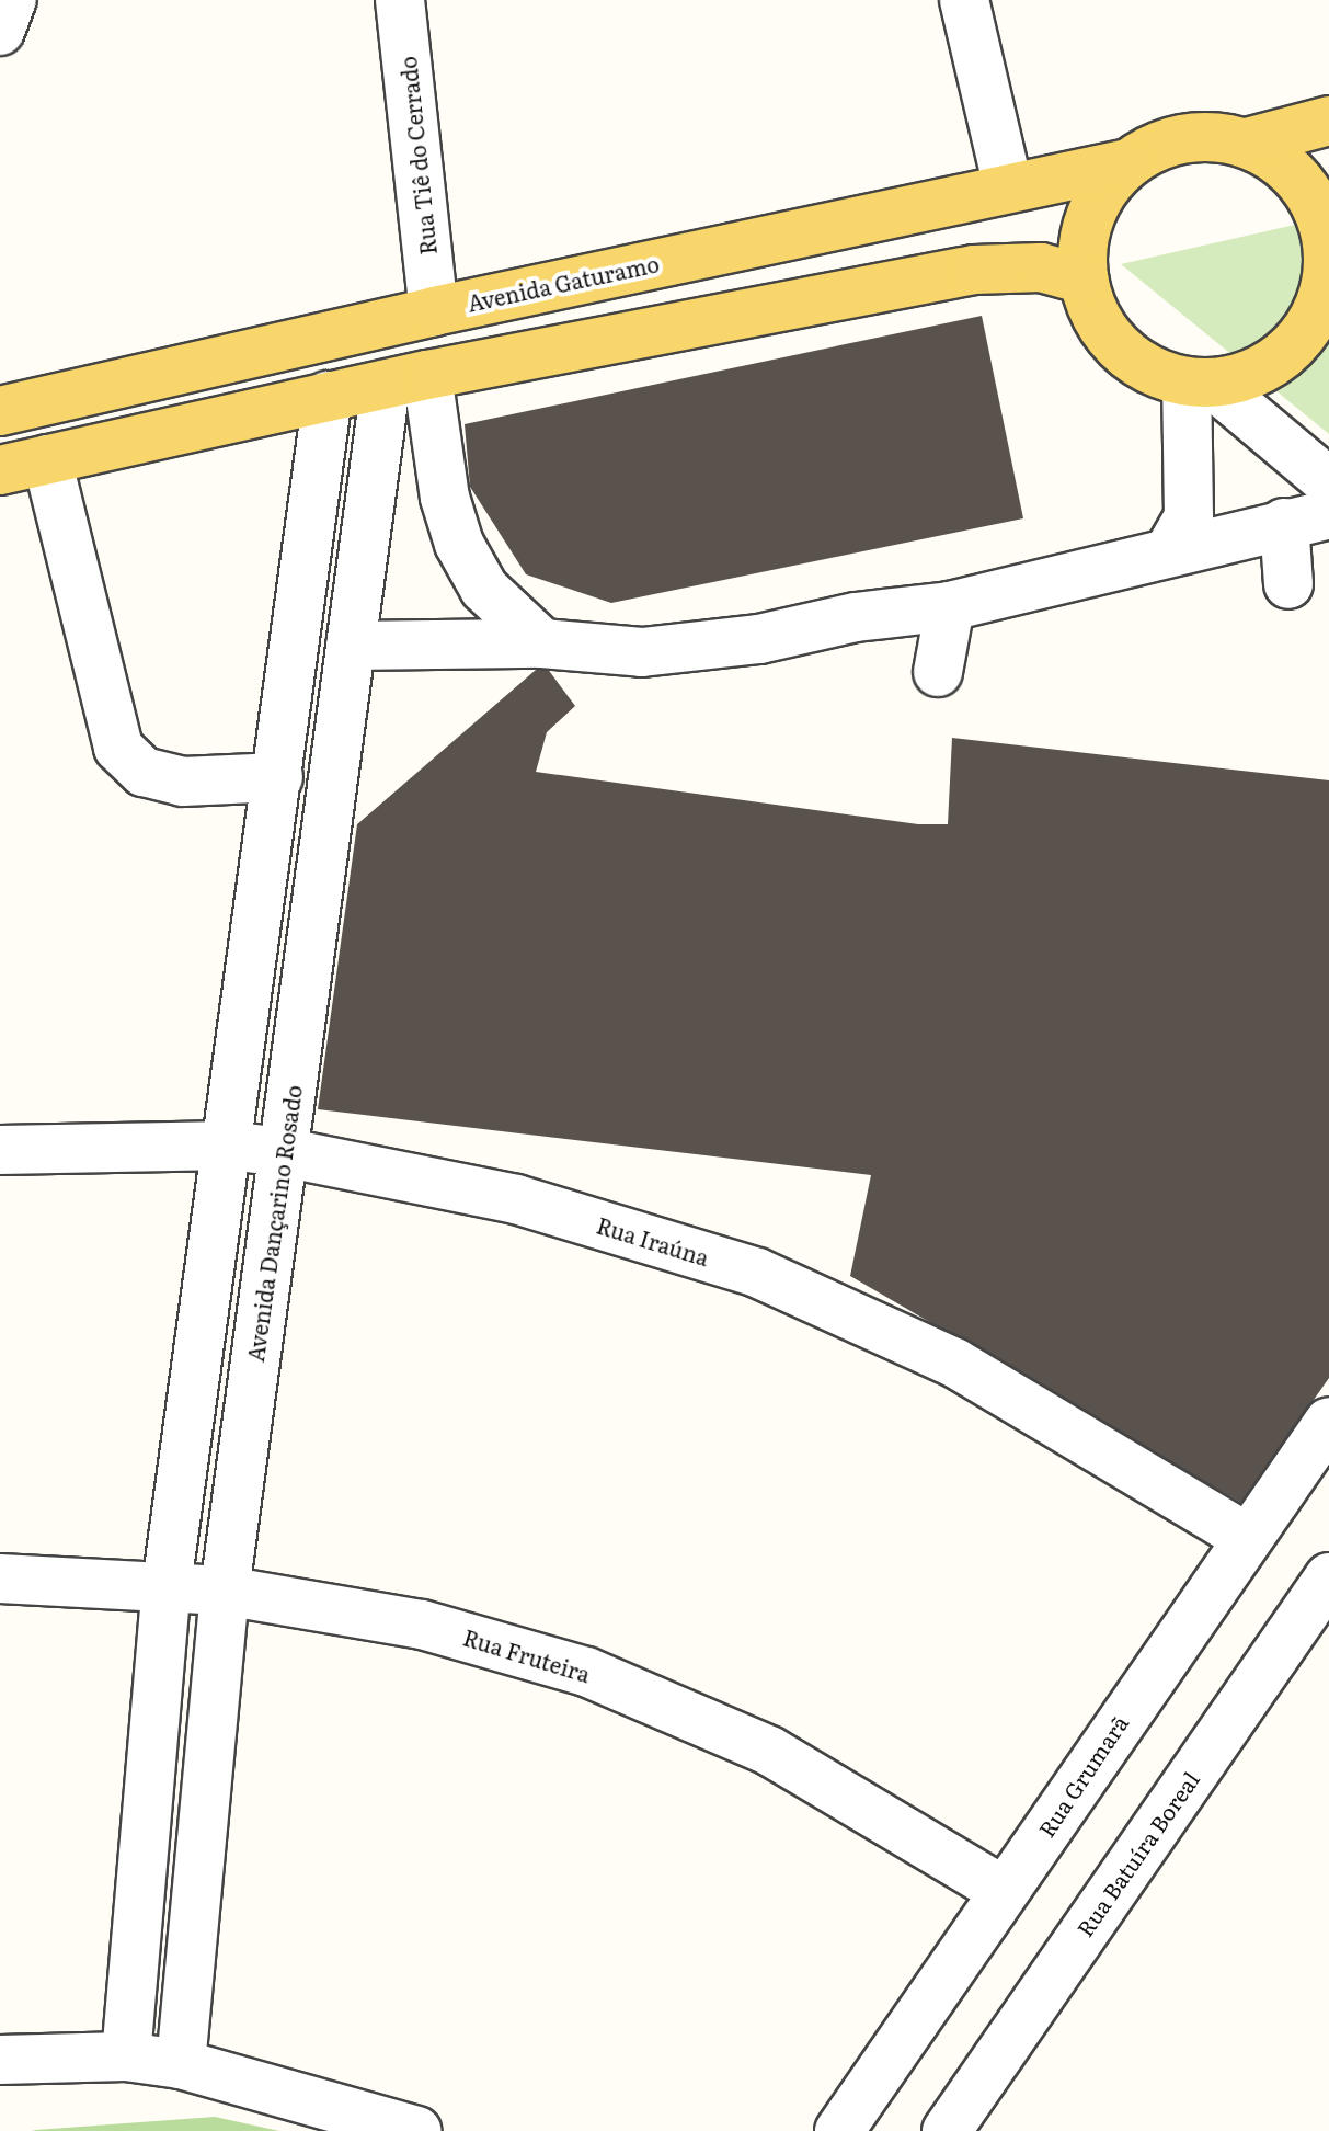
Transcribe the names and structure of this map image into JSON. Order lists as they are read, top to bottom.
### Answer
{
  "streets": {
    "main road": ["Avenida Gaturamo"],
    "street": [
      "Rua Tiê do Cerrado",
      "Avenida Dançarino Rosado",
      "Rua Iraúna",
      "Rua Fruteira",
      "Rua Grumarã",
      "Rua Batuíra Boreal"
    ]
  },
  "crossings": [
    ["Rua Tiê do Cerrado", "Avenida Gaturamo"],
    ["Avenida Dançarino Rosado", "Rua Iraúna"],
    ["Avenida Dançarino Rosado", "Rua Fruteira"],
    ["Rua Iraúna", "Rua Grumarã"],
    ["Rua Fruteira", "Rua Grumarã"]
  ]
}
